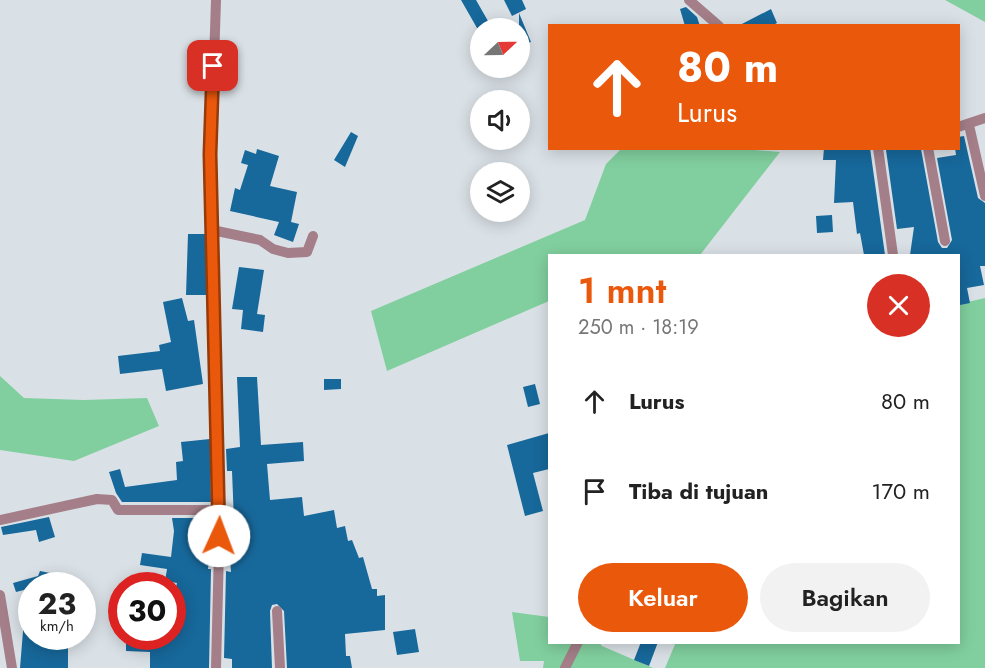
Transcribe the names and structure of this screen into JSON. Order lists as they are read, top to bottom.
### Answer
{
  "north": "right",
  "page": {
    "turn": ["80 m", "Lurus"],
    "heading": ["1 mnt", "250 m · 18:19"],
    "list": [
      {
        "name": "Lurus",
        "value": "80 m"
      },
      {
        "name": "Tiba di tujuan",
        "value": "170 m"
      }
    ],
    "buttons": ["Keluar", "Bagikan"],
    "speed": "23 km/h",
    "limit": "30"
  }
}
